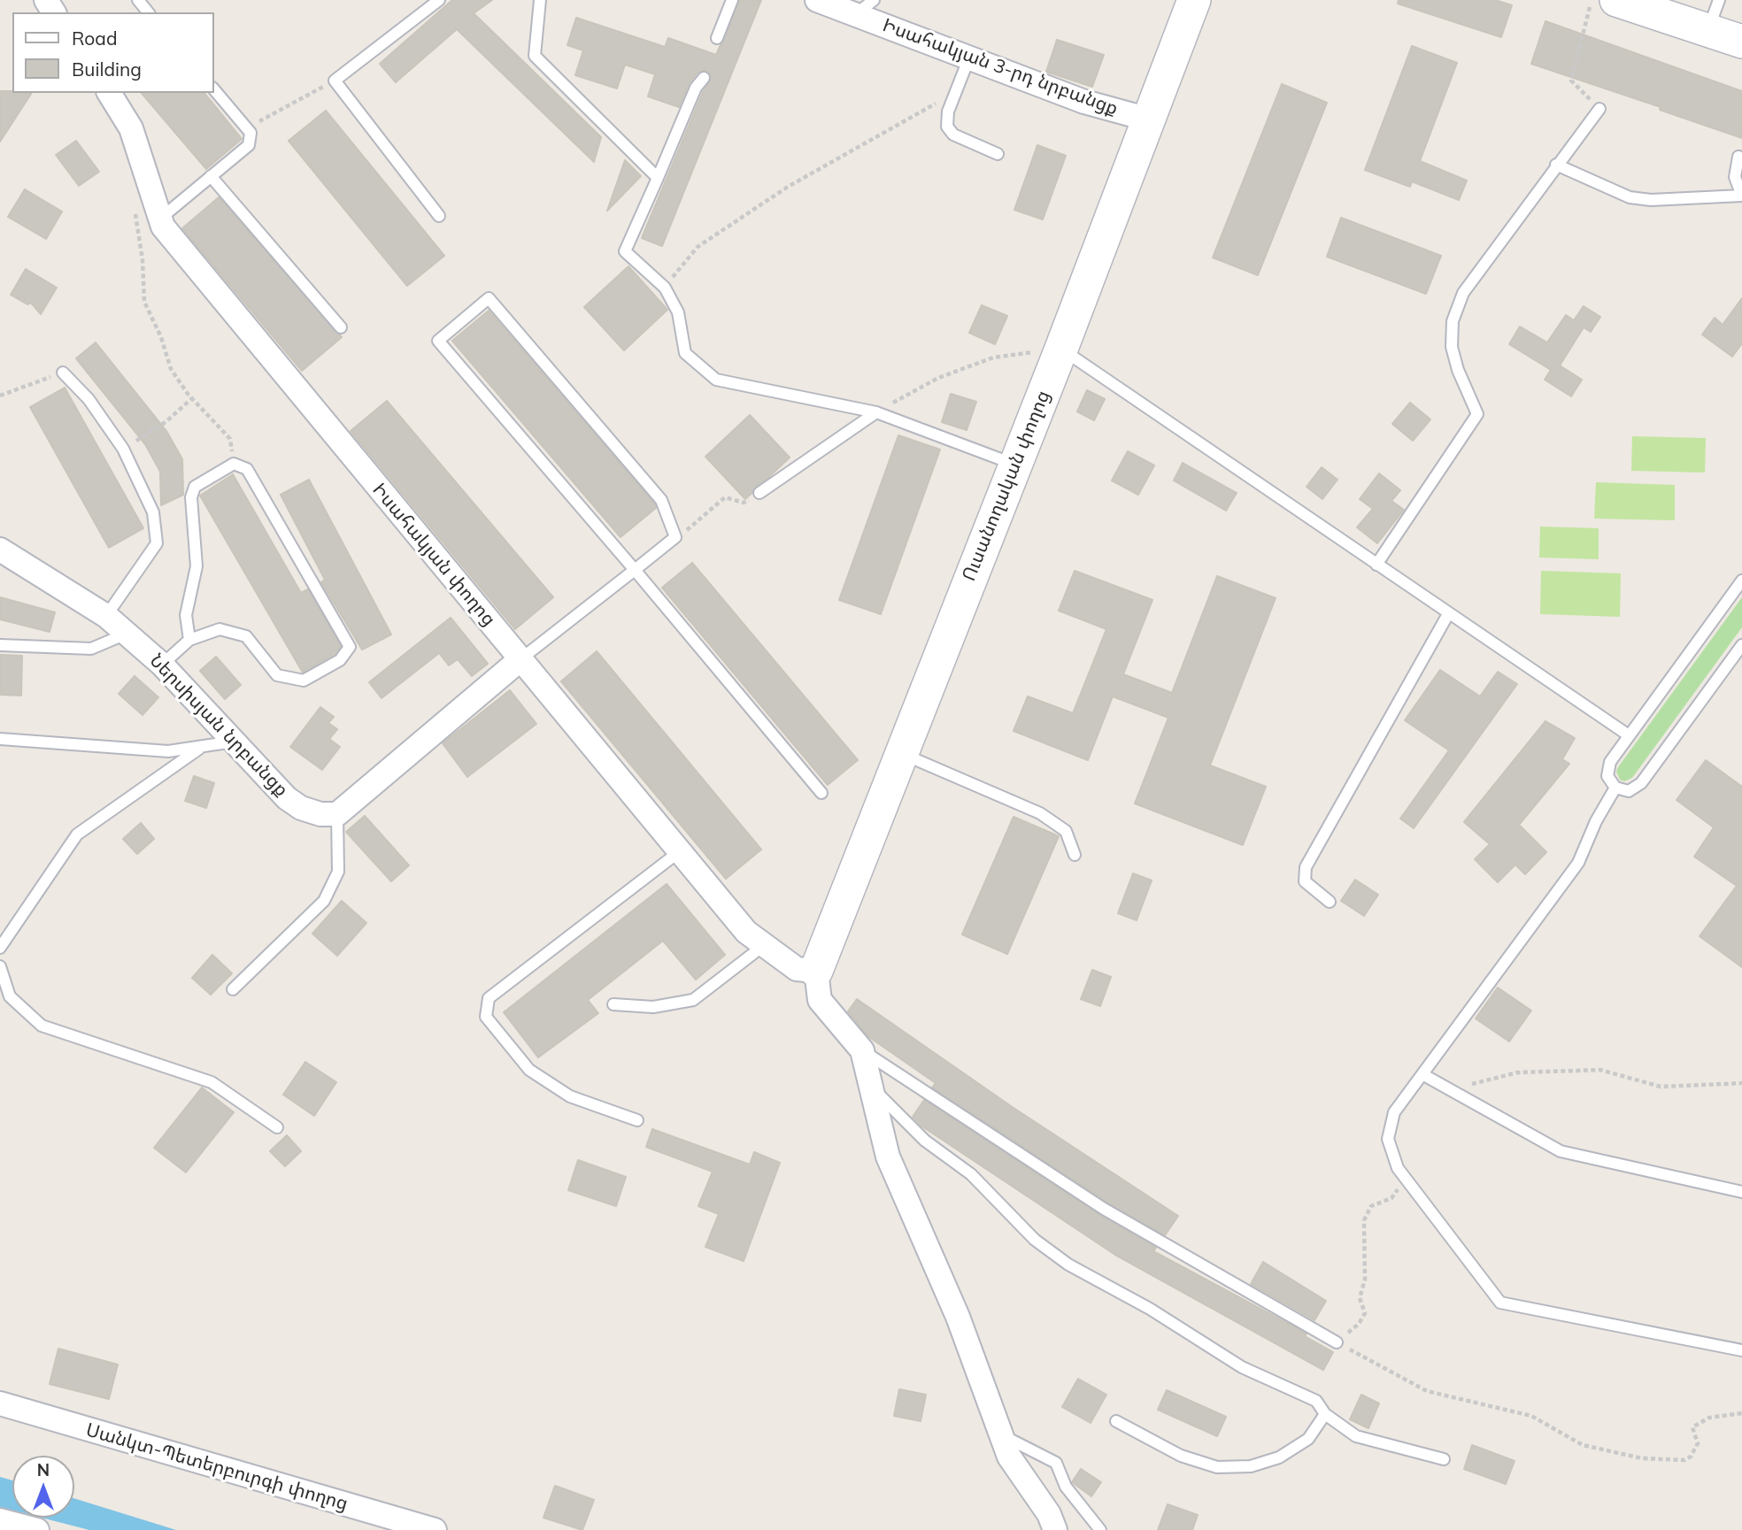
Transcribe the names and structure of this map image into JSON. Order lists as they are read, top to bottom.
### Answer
{
  "streets": {
    "street": [
      "Իսահակյան 3-րդ նրբանցք",
      "Ուսանողական փողոց",
      "Իսահակյան փողոց",
      "Ներսիսյան նրբանցք",
      "Սանկտ-Պետերբուրգի փողոց"
    ]
  },
  "crossings": [
    ["Իսահակյան 3-րդ նրբանցք", "Ուսանողական փողոց"],
    ["Ուսանողական փողոց", "Իսահակյան փողոց"]
  ],
  "legend": ["Road", "Building"],
  "north": "top"
}
